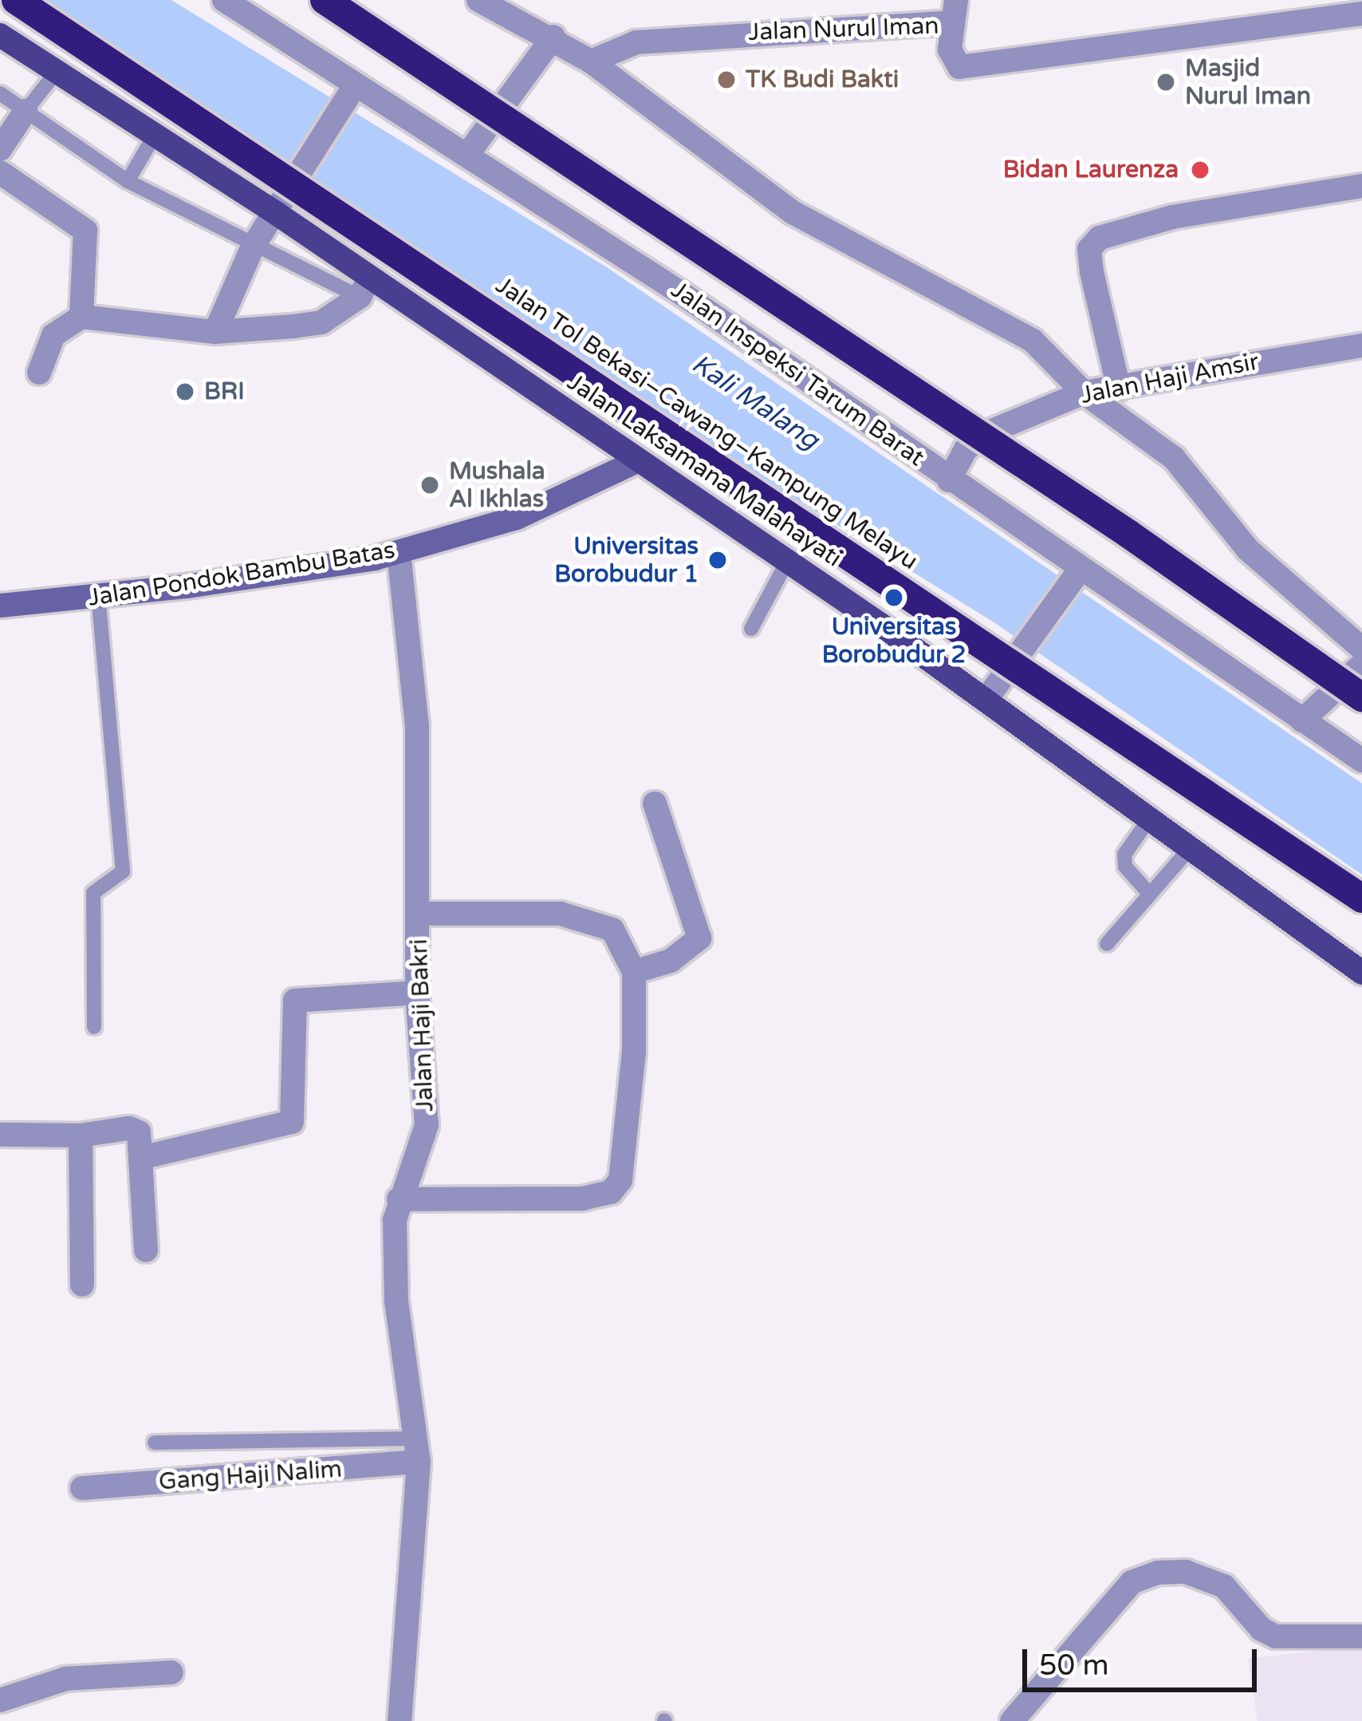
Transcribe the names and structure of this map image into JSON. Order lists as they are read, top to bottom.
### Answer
{
  "streets": {
    "highway": ["Jalan Tol Bekasi–Cawang–Kampung Melayu"],
    "main road": ["Jalan Laksamana Malahayati"],
    "street": [
      "Jalan Nurul Iman",
      "Jalan Inspeksi Tarum Barat",
      "Jalan Haji Amsir",
      "Jalan Pondok Bambu Batas",
      "Jalan Haji Bakri",
      "Gang Haji Nalim"
    ]
  },
  "crossings": [
    ["Jalan Inspeksi Tarum Barat", "Jalan Haji Amsir"],
    ["Jalan Laksamana Malahayati", "Jalan Pondok Bambu Batas"],
    ["Jalan Pondok Bambu Batas", "Jalan Haji Bakri"],
    ["Jalan Haji Bakri", "Gang Haji Nalim"]
  ],
  "water": ["Kali Malang"],
  "places": [
    "TK Budi Bakti",
    "Masjid Nurul Iman",
    "Bidan Laurenza",
    "BRI",
    "Mushala Al Ikhlas",
    "Universitas Borobudur 1",
    "Universitas Borobudur 2"
  ],
  "scale_bar": "50 m"
}
